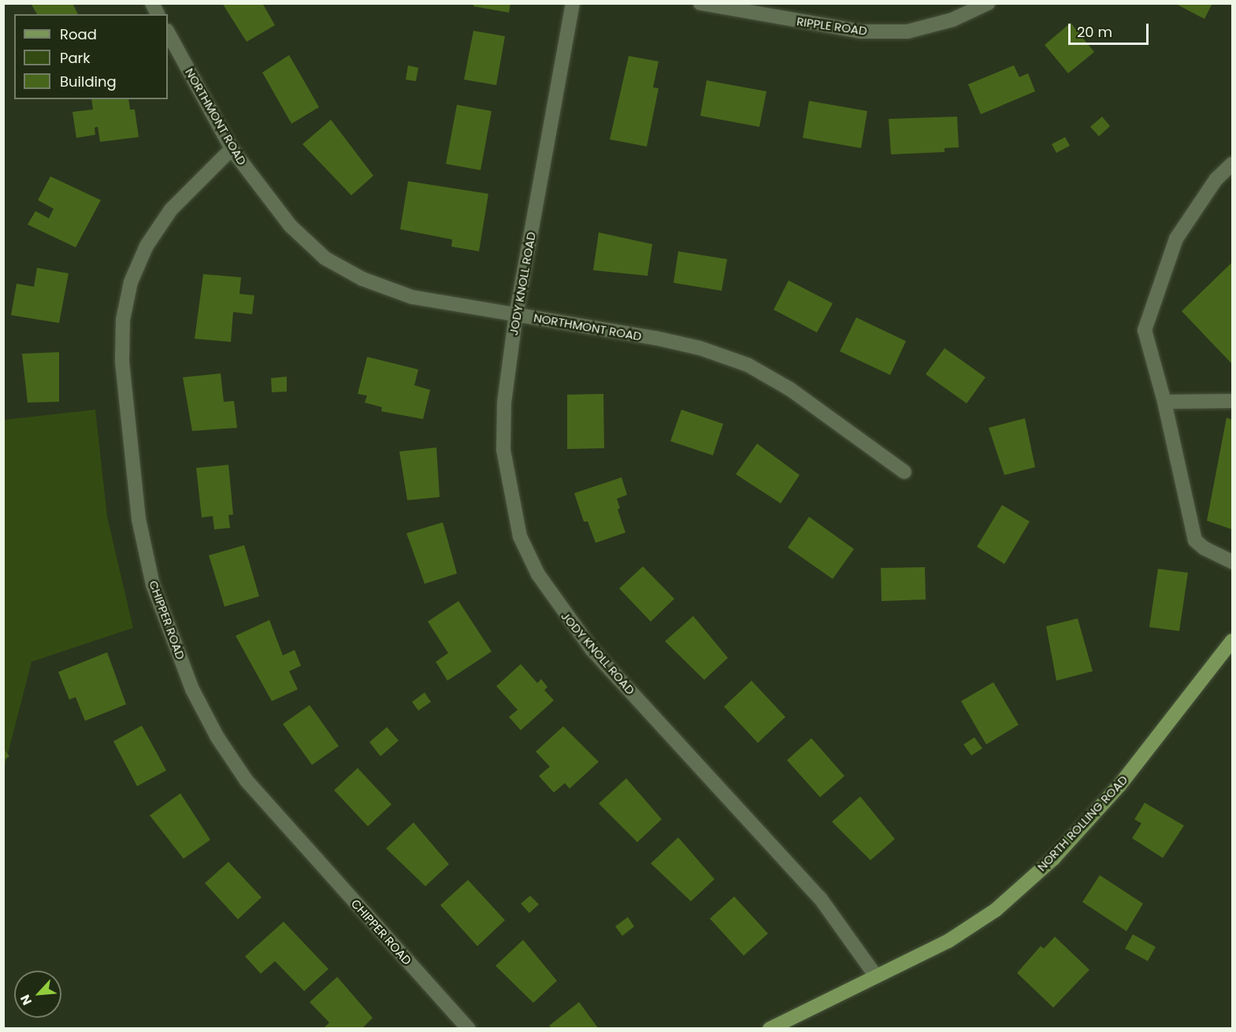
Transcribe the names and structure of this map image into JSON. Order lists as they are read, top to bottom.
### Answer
{
  "streets": {
    "main road": ["NORTH ROLLING ROAD"],
    "street": [
      "RIPPLE ROAD",
      "NORTHMONT ROAD",
      "JODY KNOLL ROAD",
      "CHIPPER ROAD"
    ]
  },
  "crossings": [
    ["NORTHMONT ROAD", "JODY KNOLL ROAD"],
    ["NORTHMONT ROAD", "CHIPPER ROAD"],
    ["JODY KNOLL ROAD", "NORTH ROLLING ROAD"]
  ],
  "legend": ["Road", "Park", "Building"],
  "scale_bar": "20 m",
  "north": "bottom left"
}
